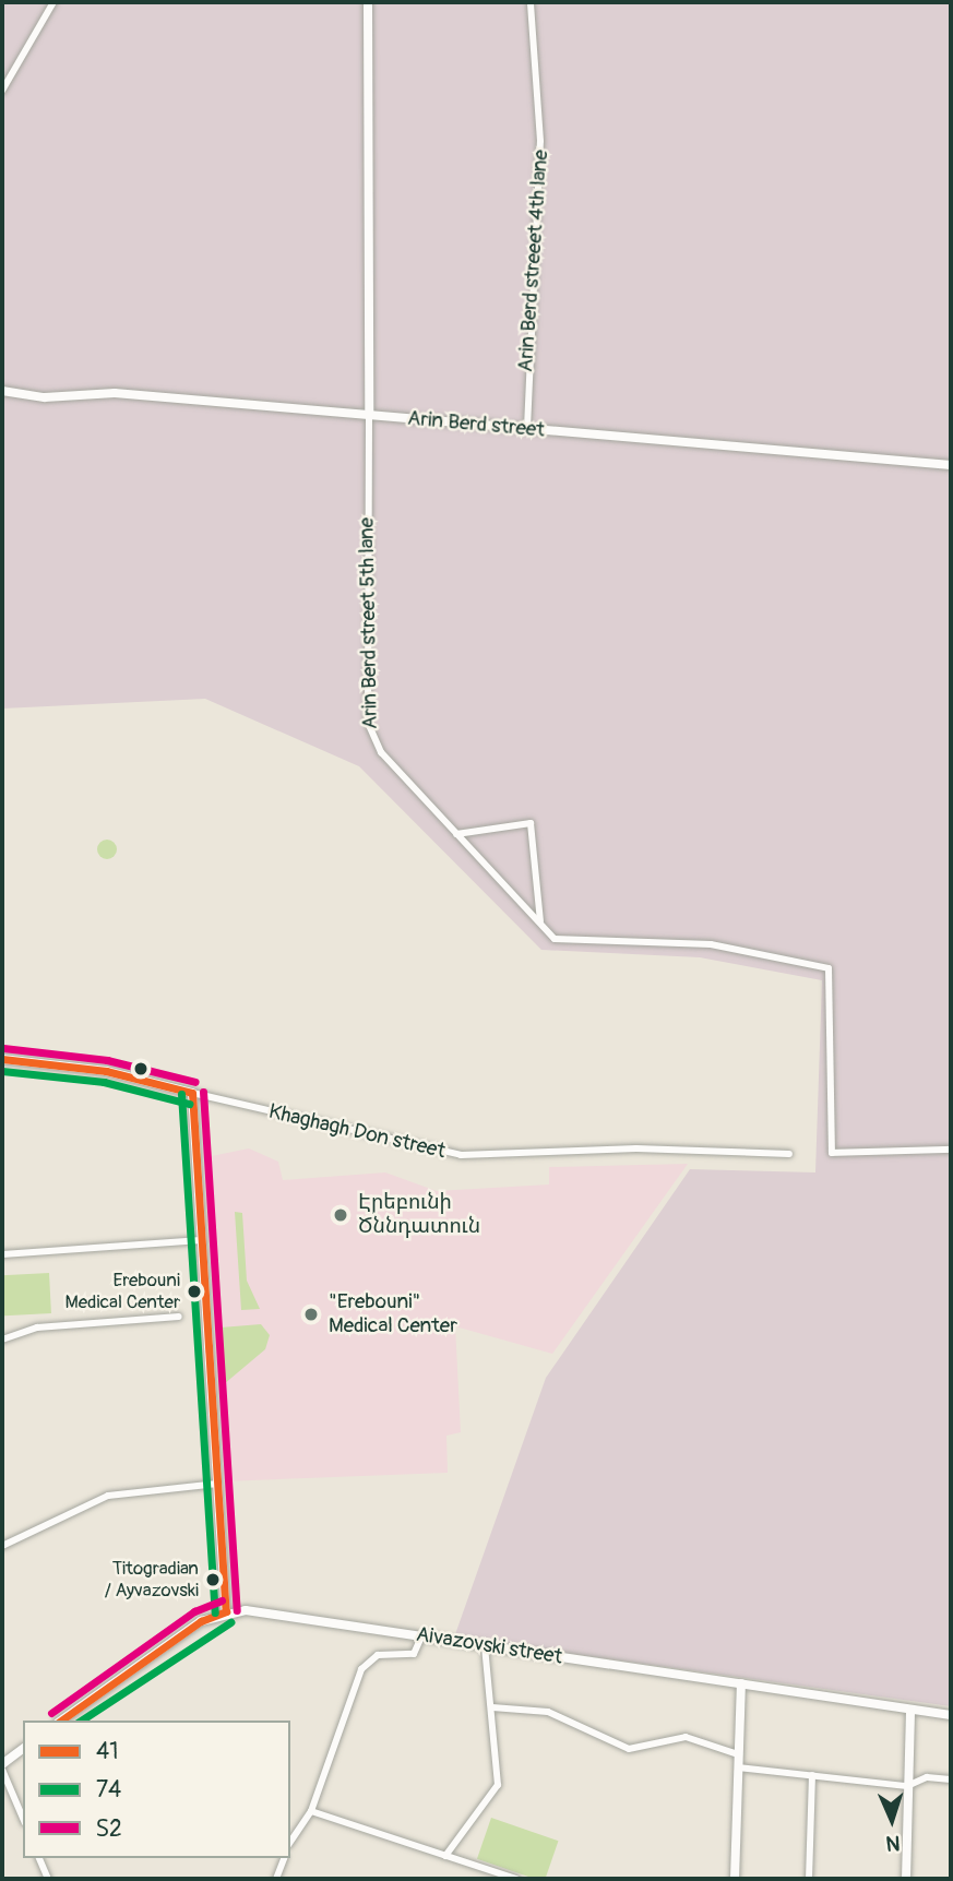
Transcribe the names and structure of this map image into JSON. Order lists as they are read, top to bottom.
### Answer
{
  "streets": {
    "street": [
      "Arin Berd streeet 4th lane",
      "Arin Berd street",
      "Arin Berd street 5th lane",
      "Khaghagh Don street",
      "Aivazovski street"
    ]
  },
  "crossings": [
    ["Arin Berd streeet 4th lane", "Arin Berd street"],
    ["Arin Berd street", "Arin Berd street 5th lane"]
  ],
  "places": [
    "Էրեբունի Ծննդատուն",
    "Erebouni Medical Center",
    "\"Erebouni\" Medical Center",
    "Titogradian / Ayvazovski"
  ],
  "lines": ["transit line Տ2", "transit line 41", "transit line 74"],
  "legend": ["41", "74", "Տ2"],
  "north": "bottom"
}
